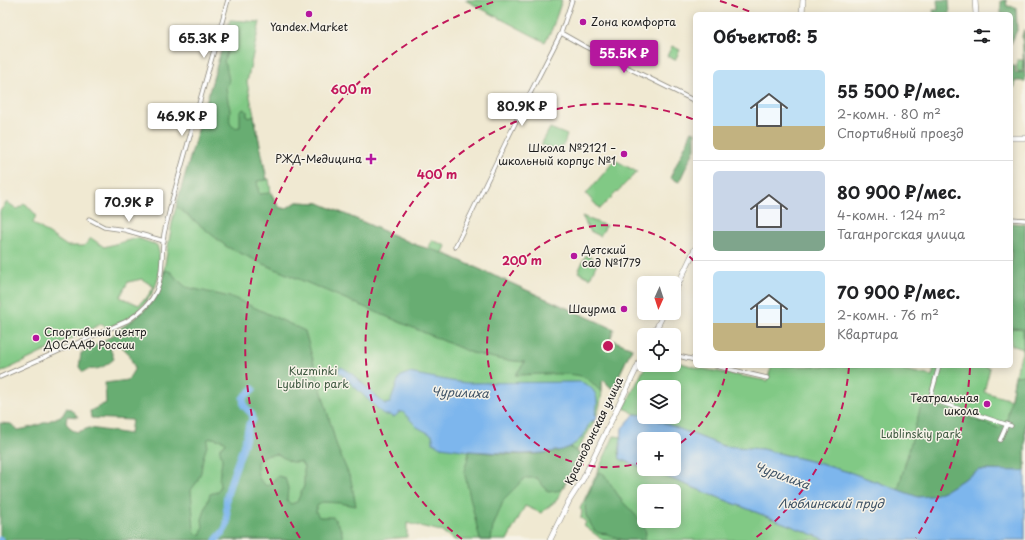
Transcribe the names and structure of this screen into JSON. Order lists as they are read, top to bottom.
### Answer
{
  "streets": {
    "main road": ["Краснодонская улица"]
  },
  "water": ["Чурилиха", "Люблинский пруд"],
  "parks": ["Kuzminki Lyublino park", "Lublinskiy park"],
  "places": {
    "other": [
      "Yandex.Market",
      "Zона комфорта",
      "Школа №2121 – школьный корпус №1",
      "Детский сад №1779",
      "Шаурма",
      "Спортивный центр ДОСААФ России",
      "Театральная школа"
    ],
    "health": ["РЖД-Медицина"]
  },
  "north": "bottom",
  "page": {
    "heading": "Объектов: 5",
    "price": [
      "65.3K ₽",
      "55.5K ₽",
      "80.9K ₽",
      "46.9K ₽",
      "70.9K ₽"
    ],
    "list": [
      {
        "name": "55 500 ₽/мес.",
        "note": "2-комн. · 80 m² · Спортивный проезд"
      },
      {
        "name": "80 900 ₽/мес.",
        "note": "4-комн. · 124 m² · Таганрогская улица"
      },
      {
        "name": "70 900 ₽/мес.",
        "note": "2-комн. · 76 m² · Квартира"
      }
    ],
    "map_buttons": ["+", "−"]
  },
  "rings": ["600 m", "400 m", "200 m"]
}
